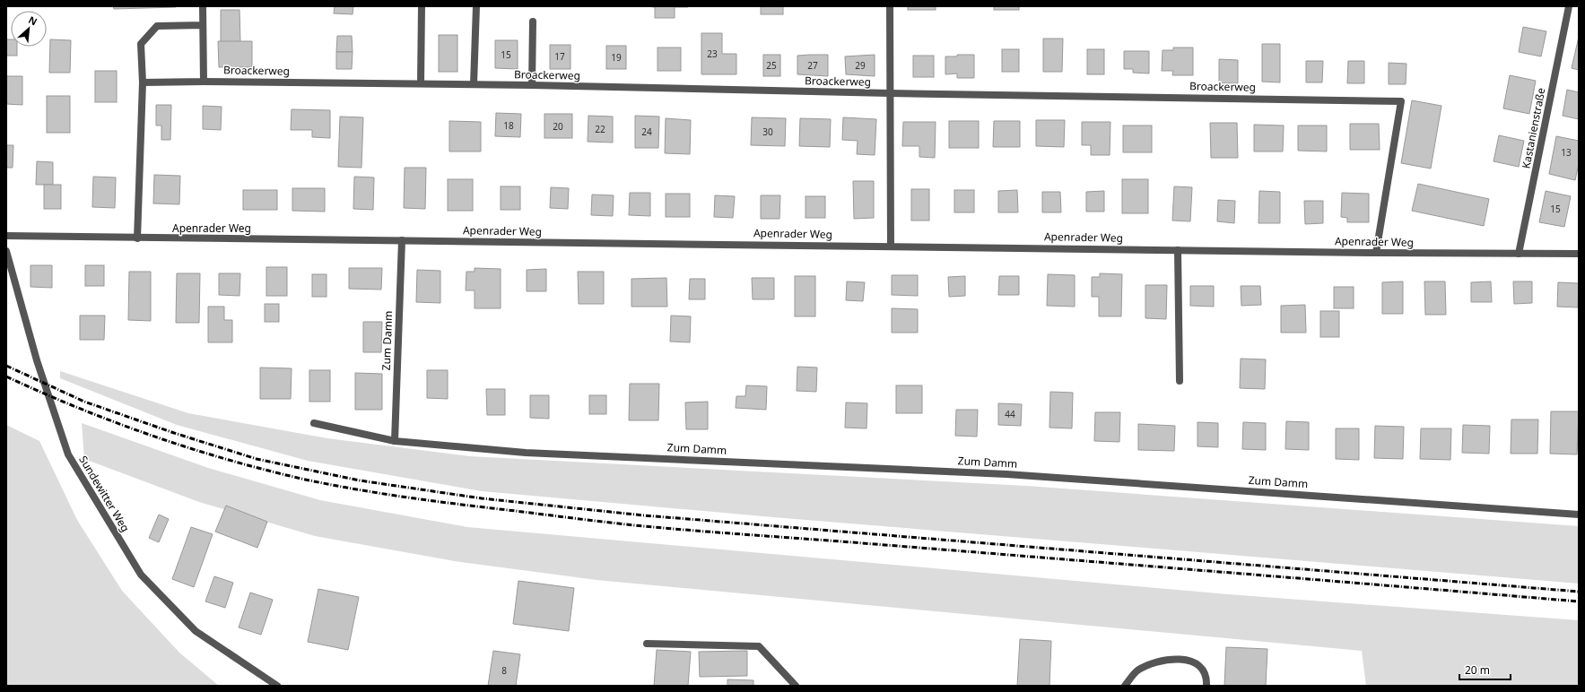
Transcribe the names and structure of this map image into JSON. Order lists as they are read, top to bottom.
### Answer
{
  "streets": {
    "street": [
      "Broackerweg",
      "Kastanienstraße",
      "Apenrader Weg",
      "Zum Damm",
      "Sundewitter Weg"
    ]
  },
  "crossings": [
    ["Broackerweg", "Apenrader Weg"],
    ["Kastanienstraße", "Apenrader Weg"],
    ["Apenrader Weg", "Zum Damm"]
  ],
  "house_numbers": [
    "23",
    "15",
    "17",
    "19",
    "25",
    "27",
    "29",
    "18",
    "20",
    "22",
    "24",
    "30",
    "13",
    "15",
    "44",
    "8"
  ],
  "scale_bar": "20 m",
  "north": "top right"
}
